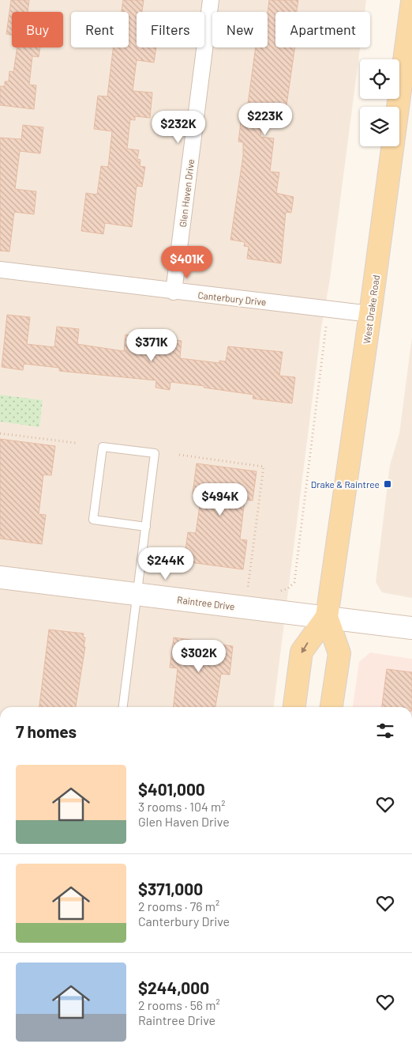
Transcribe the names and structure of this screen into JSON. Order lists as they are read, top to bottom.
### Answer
{
  "streets": {
    "main road": ["West Drake Road"],
    "street": ["Glen Haven Drive", "Canterbury Drive", "Raintree Drive"]
  },
  "crossings": [
    ["Glen Haven Drive", "Canterbury Drive"],
    ["Canterbury Drive", "West Drake Road"],
    ["West Drake Road", "Raintree Drive"]
  ],
  "places": {
    "transit": ["Drake & Raintree"]
  },
  "page": {
    "chip": [
      "Buy",
      "Rent",
      "Filters",
      "New",
      "Apartment"
    ],
    "price": [
      "$223K",
      "$232K",
      "$401K",
      "$371K",
      "$494K",
      "$244K",
      "$302K"
    ],
    "heading": "7 homes",
    "list": [
      {
        "name": "$401,000",
        "note": "3 rooms · 104 m² · Glen Haven Drive"
      },
      {
        "name": "$371,000",
        "note": "2 rooms · 76 m² · Canterbury Drive"
      },
      {
        "name": "$244,000",
        "note": "2 rooms · 56 m² · Raintree Drive"
      }
    ]
  }
}
